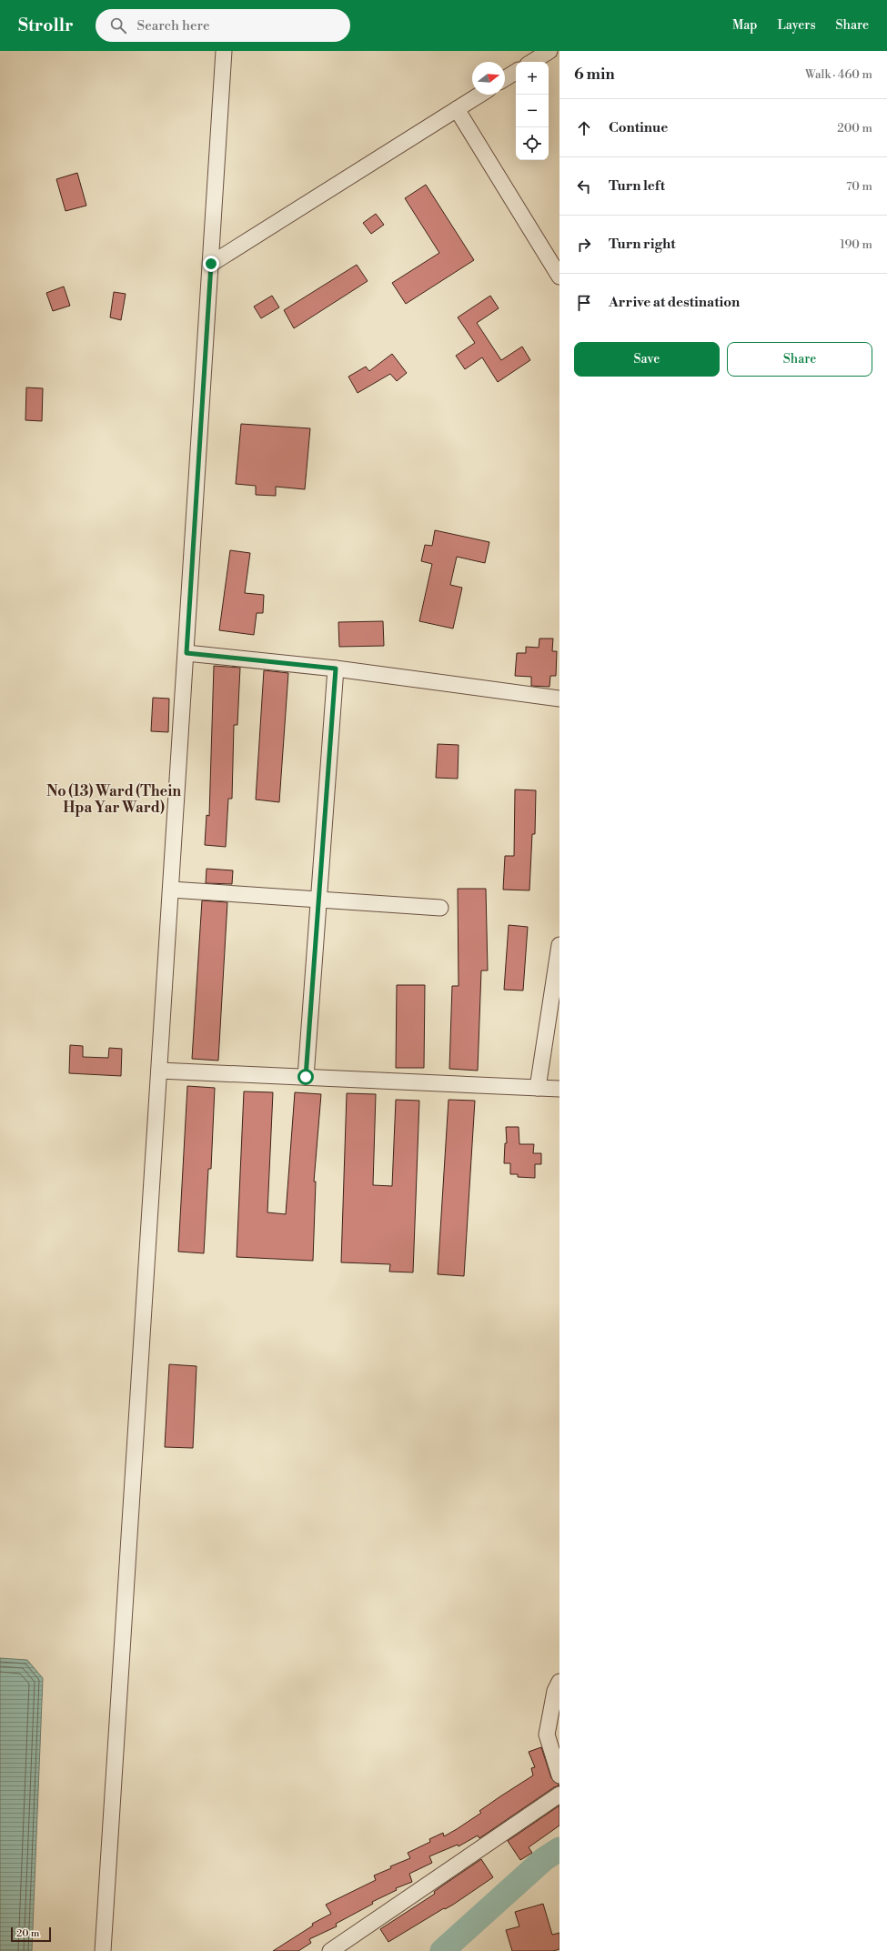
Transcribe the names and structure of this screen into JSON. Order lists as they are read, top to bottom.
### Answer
{
  "districts": ["No (13) Ward (Thein Hpa Yar Ward)"],
  "scale_bar": "20 m",
  "north": "right",
  "page": {
    "header": "Strollr",
    "search": "Search here",
    "nav": ["Map", "Layers", "Share"],
    "heading": ["6 min", "Walk · 460 m"],
    "map_buttons": ["+", "−"],
    "list": [
      ["Continue", "200 m"],
      ["Turn left", "70 m"],
      ["Turn right", "190 m"],
      "Arrive at destination"
    ],
    "buttons": ["Save", "Share"],
    "scale": "20 m"
  }
}
